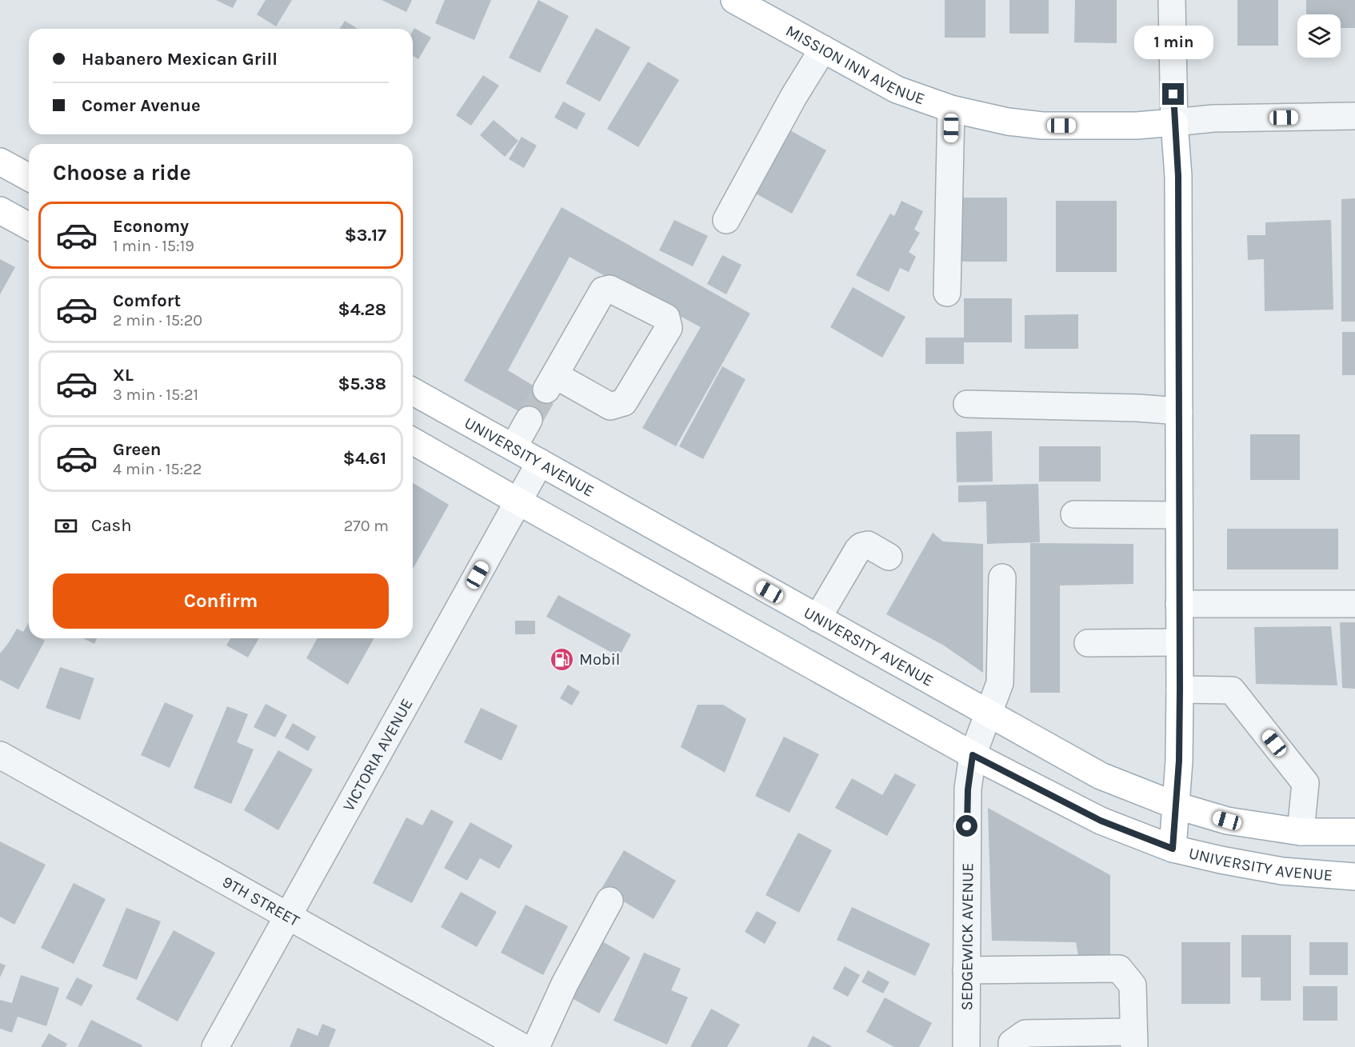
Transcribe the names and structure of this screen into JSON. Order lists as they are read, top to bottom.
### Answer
{
  "streets": {
    "main road": ["MISSION INN AVENUE", "UNIVERSITY AVENUE"],
    "street": ["VICTORIA AVENUE", "9TH STREET", "SEDGEWICK AVENUE"]
  },
  "crossings": [
    ["UNIVERSITY AVENUE", "VICTORIA AVENUE"],
    ["UNIVERSITY AVENUE", "SEDGEWICK AVENUE"],
    ["VICTORIA AVENUE", "9TH STREET"]
  ],
  "places": {
    "fuel station": ["Mobil"]
  },
  "page": {
    "bubble": "1 min",
    "banner": ["Habanero Mexican Grill", "Comer Avenue"],
    "heading": "Choose a ride",
    "list": [
      {
        "name": "Economy",
        "note": "1 min · 15:19",
        "value": "$3.17"
      },
      {
        "name": "Comfort",
        "note": "2 min · 15:20",
        "value": "$4.28"
      },
      {
        "name": "XL",
        "note": "3 min · 15:21",
        "value": "$5.38"
      },
      {
        "name": "Green",
        "note": "4 min · 15:22",
        "value": "$4.61"
      }
    ],
    "pay": ["Cash", "270 m"],
    "buttons": "Confirm"
  }
}
